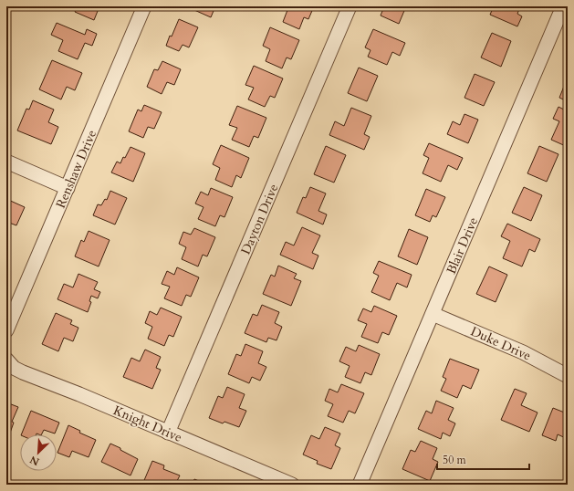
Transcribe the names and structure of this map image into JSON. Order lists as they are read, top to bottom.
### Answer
{
  "streets": {
    "street": [
      "Renshaw Drive",
      "Dayton Drive",
      "Blair Drive",
      "Duke Drive",
      "Knight Drive"
    ]
  },
  "crossings": [
    ["Dayton Drive", "Knight Drive"],
    ["Blair Drive", "Duke Drive"]
  ],
  "scale_bar": "50 m",
  "north": "bottom left"
}
